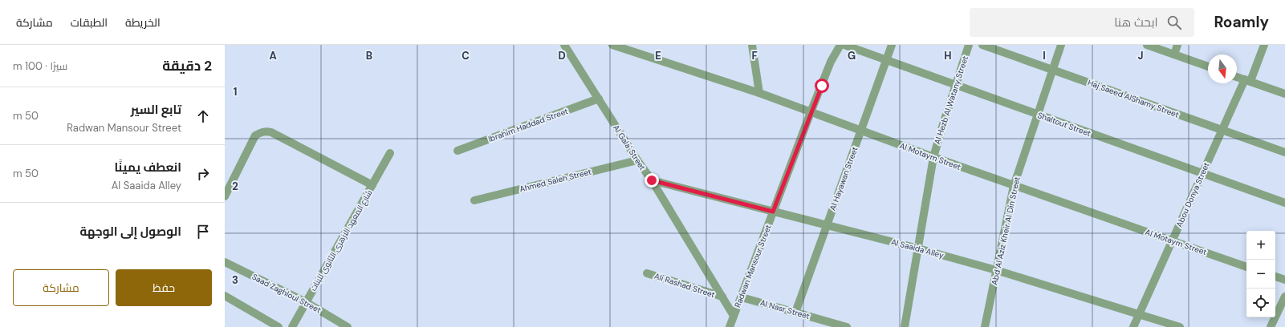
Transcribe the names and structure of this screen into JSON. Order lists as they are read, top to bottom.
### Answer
{
  "streets": {
    "street": [
      "Haj Saeed AlShamy Street",
      "Al Hezb Al Watany Street",
      "Shaltout Street",
      "Ibrahim Haddad Street",
      "Al Gala' Street",
      "Al Motaym Street",
      "Al Hayawan Street",
      "Ahmed Saleh Street",
      "Abou Donya Street",
      "Abd Al Aziz Kheir Al Din Street",
      "شارع المعهد الازهرى الثانوى للبنات",
      "Al Saaida Alley",
      "Radwan Mansour Street",
      "Ali Rashad Street",
      "Saad Zaghloul Street",
      "Al Nasr Street"
    ]
  },
  "crossings": [
    ["Haj Saeed AlShamy Street", "Abou Donya Street"],
    ["Haj Saeed AlShamy Street", "Abd Al Aziz Kheir Al Din Street"],
    ["Al Hezb Al Watany Street", "Shaltout Street"],
    ["Al Hezb Al Watany Street", "Al Motaym Street"],
    ["Al Hezb Al Watany Street", "Al Saaida Alley"],
    ["Shaltout Street", "Al Hayawan Street"],
    ["Shaltout Street", "Abou Donya Street"],
    ["Shaltout Street", "Abd Al Aziz Kheir Al Din Street"],
    ["Ibrahim Haddad Street", "Al Gala' Street"],
    ["Al Gala' Street", "Ahmed Saleh Street"],
    ["Al Gala' Street", "Al Saaida Alley"],
    ["Al Gala' Street", "Radwan Mansour Street"],
    ["Al Gala' Street", "Ali Rashad Street"],
    ["Al Motaym Street", "Al Hayawan Street"],
    ["Al Motaym Street", "Abou Donya Street"],
    ["Al Motaym Street", "Abd Al Aziz Kheir Al Din Street"],
    ["Al Motaym Street", "Radwan Mansour Street"],
    ["Al Hayawan Street", "Al Saaida Alley"],
    ["Al Hayawan Street", "Al Nasr Street"],
    ["Abou Donya Street", "Al Saaida Alley"],
    ["Abd Al Aziz Kheir Al Din Street", "Al Saaida Alley"],
    ["شارع المعهد الازهرى الثانوى للبنات", "Saad Zaghloul Street"],
    ["Al Saaida Alley", "Radwan Mansour Street"],
    ["Radwan Mansour Street", "Al Nasr Street"]
  ],
  "north": "bottom",
  "page": {
    "header": "Roamly",
    "search": "ابحث هنا",
    "nav": ["الخريطة", "الطبقات", "مشاركة"],
    "heading": ["2 دقيقة", "سيرًا · 100 m"],
    "list": [
      ["تابع السير", "Radwan Mansour Street", "50 m"],
      ["انعطف يمينًا", "Al Saaida Alley", "50 m"],
      "الوصول إلى الوجهة"
    ],
    "map_buttons": ["+", "−"],
    "buttons": ["حفظ", "مشاركة"]
  },
  "grid": {
    "columns": [
      "A",
      "B",
      "C",
      "D",
      "E",
      "F",
      "G",
      "H",
      "I",
      "J"
    ],
    "rows": ["1", "2", "3"]
  }
}
